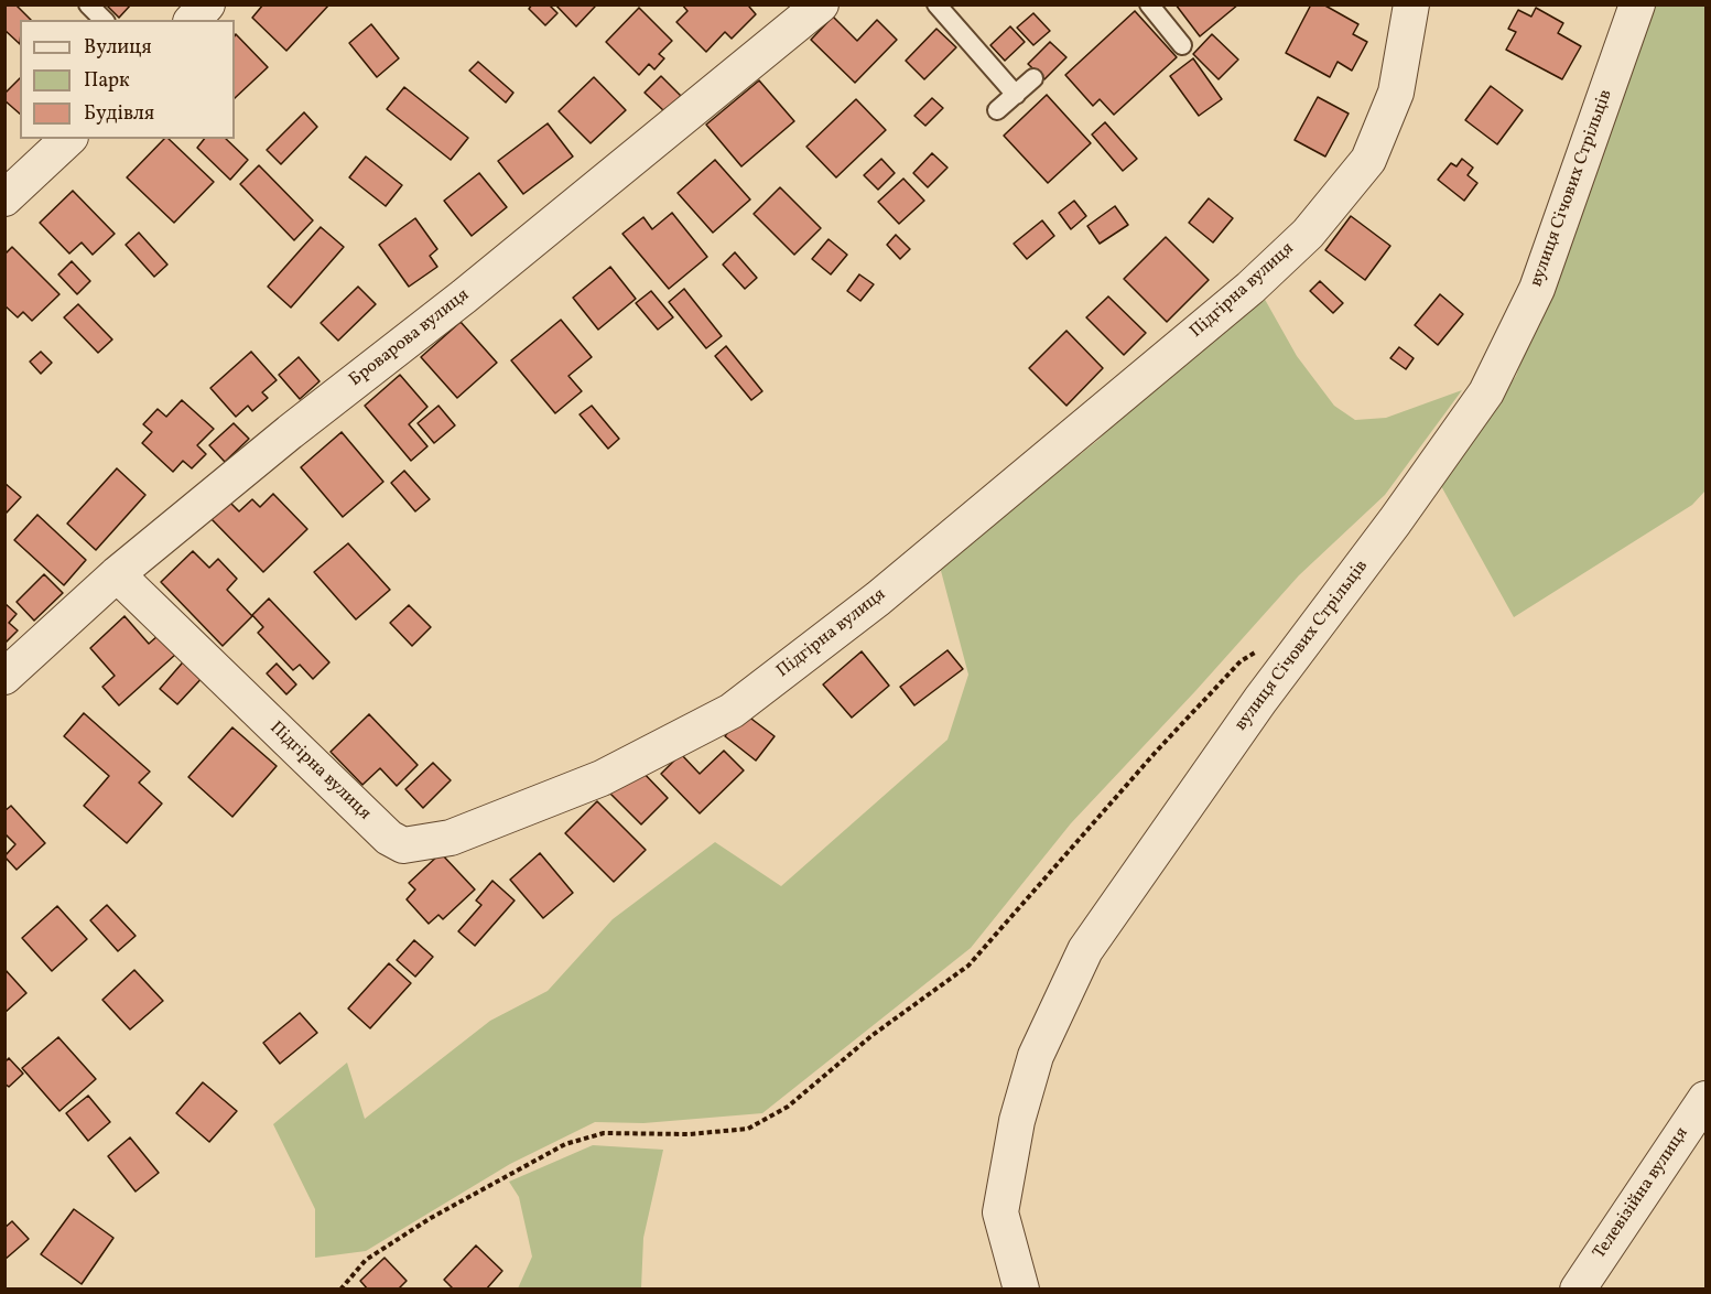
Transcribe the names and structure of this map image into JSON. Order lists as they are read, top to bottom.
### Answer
{
  "streets": {
    "street": [
      "вулиця Січових Стрільців",
      "Підгірна вулиця",
      "Броварова вулиця",
      "Телевізійна вулиця"
    ]
  },
  "crossings": [
    ["Підгірна вулиця", "Броварова вулиця"]
  ],
  "legend": ["Вулиця", "Парк", "Будівля"]
}
